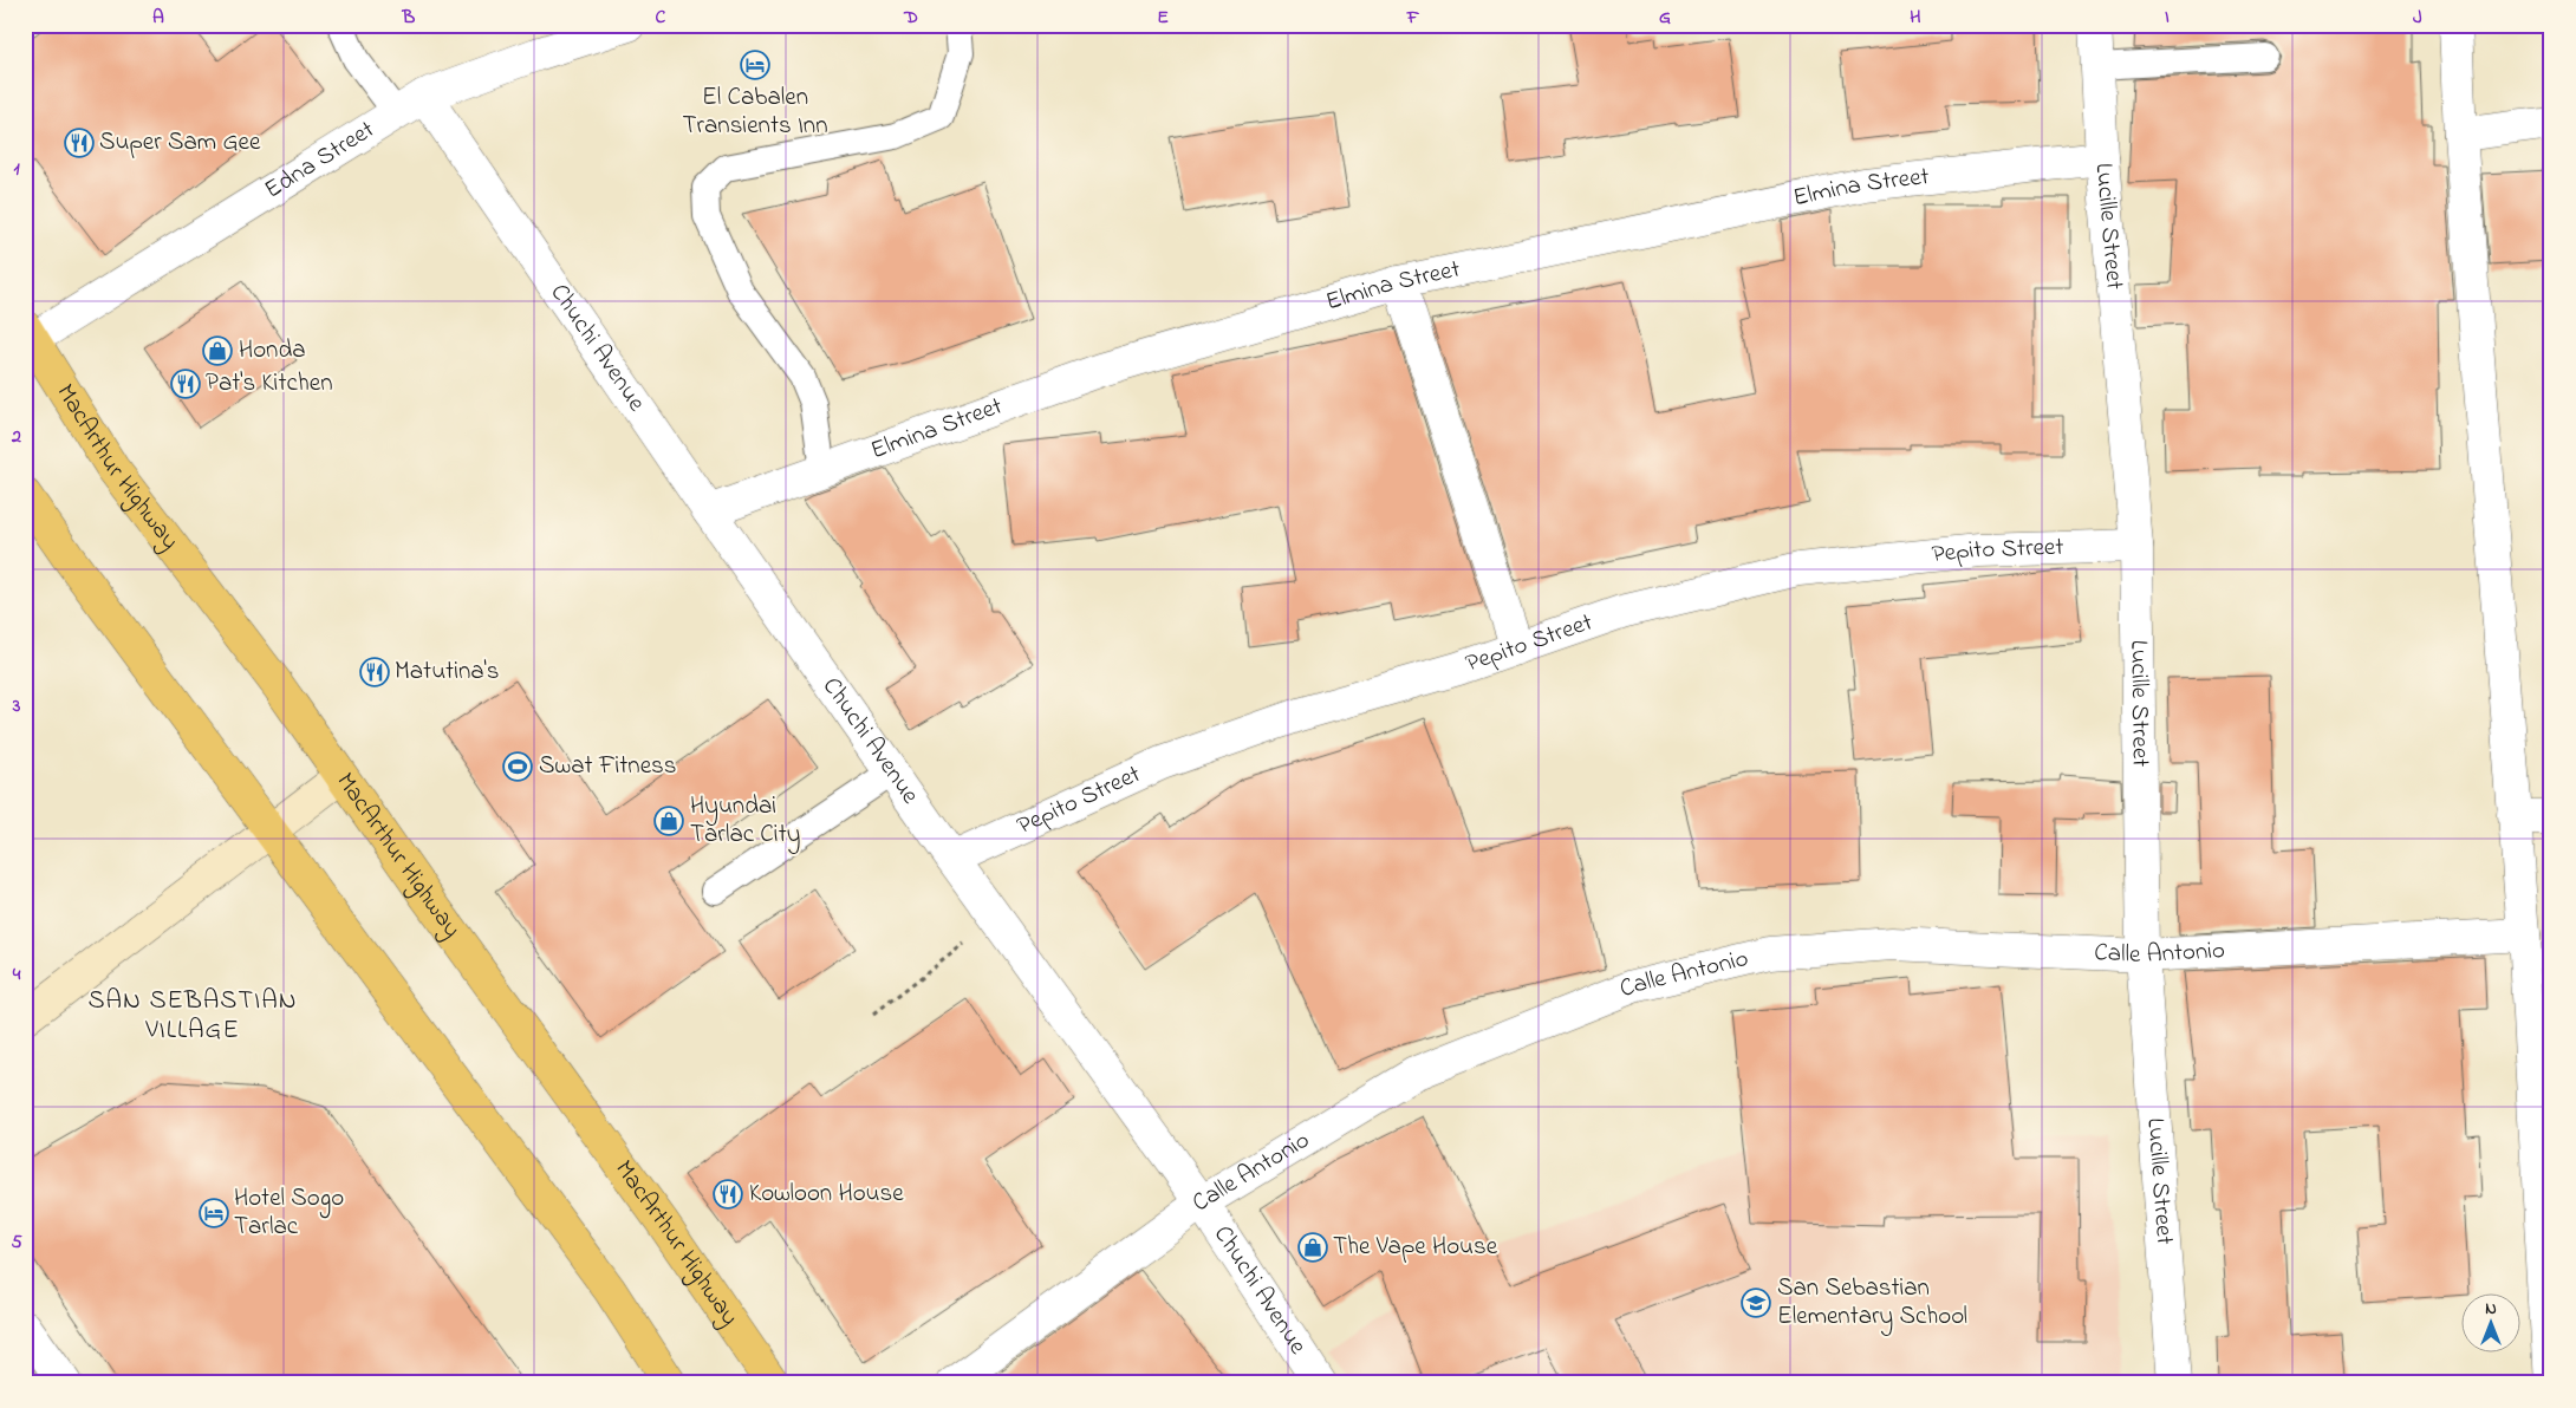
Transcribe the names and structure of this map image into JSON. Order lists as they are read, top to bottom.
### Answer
{
  "streets": {
    "highway": ["MacArthur Highway"],
    "street": [
      "Edna Street",
      "Elmina Street",
      "Lucille Street",
      "Chuchi Avenue",
      "Pepito Street",
      "Calle Antonio"
    ]
  },
  "crossings": [
    ["Edna Street", "Chuchi Avenue"],
    ["Edna Street", "MacArthur Highway"],
    ["Elmina Street", "Lucille Street"],
    ["Elmina Street", "Chuchi Avenue"],
    ["Lucille Street", "Pepito Street"],
    ["Lucille Street", "Calle Antonio"],
    ["Chuchi Avenue", "Pepito Street"],
    ["Chuchi Avenue", "Calle Antonio"]
  ],
  "districts": ["SAN SEBASTIAN VILLAGE"],
  "places": {
    "hotel": ["El Cabalen Transients Inn", "Hotel Sogo Tarlac"],
    "restaurant": [
      "Super Sam Gee",
      "Pat's Kitchen",
      "Matutina's",
      "Kowloon House"
    ],
    "shop": ["Honda", "Hyundai Tarlac City", "The Vape House"],
    "sports": ["Swat Fitness"],
    "school or university": ["San Sebastian Elementary School"]
  },
  "north": "top",
  "grid": {
    "columns": [
      "A",
      "B",
      "C",
      "D",
      "E",
      "F",
      "G",
      "H",
      "I",
      "J"
    ],
    "rows": [
      "1",
      "2",
      "3",
      "4",
      "5"
    ]
  }
}
